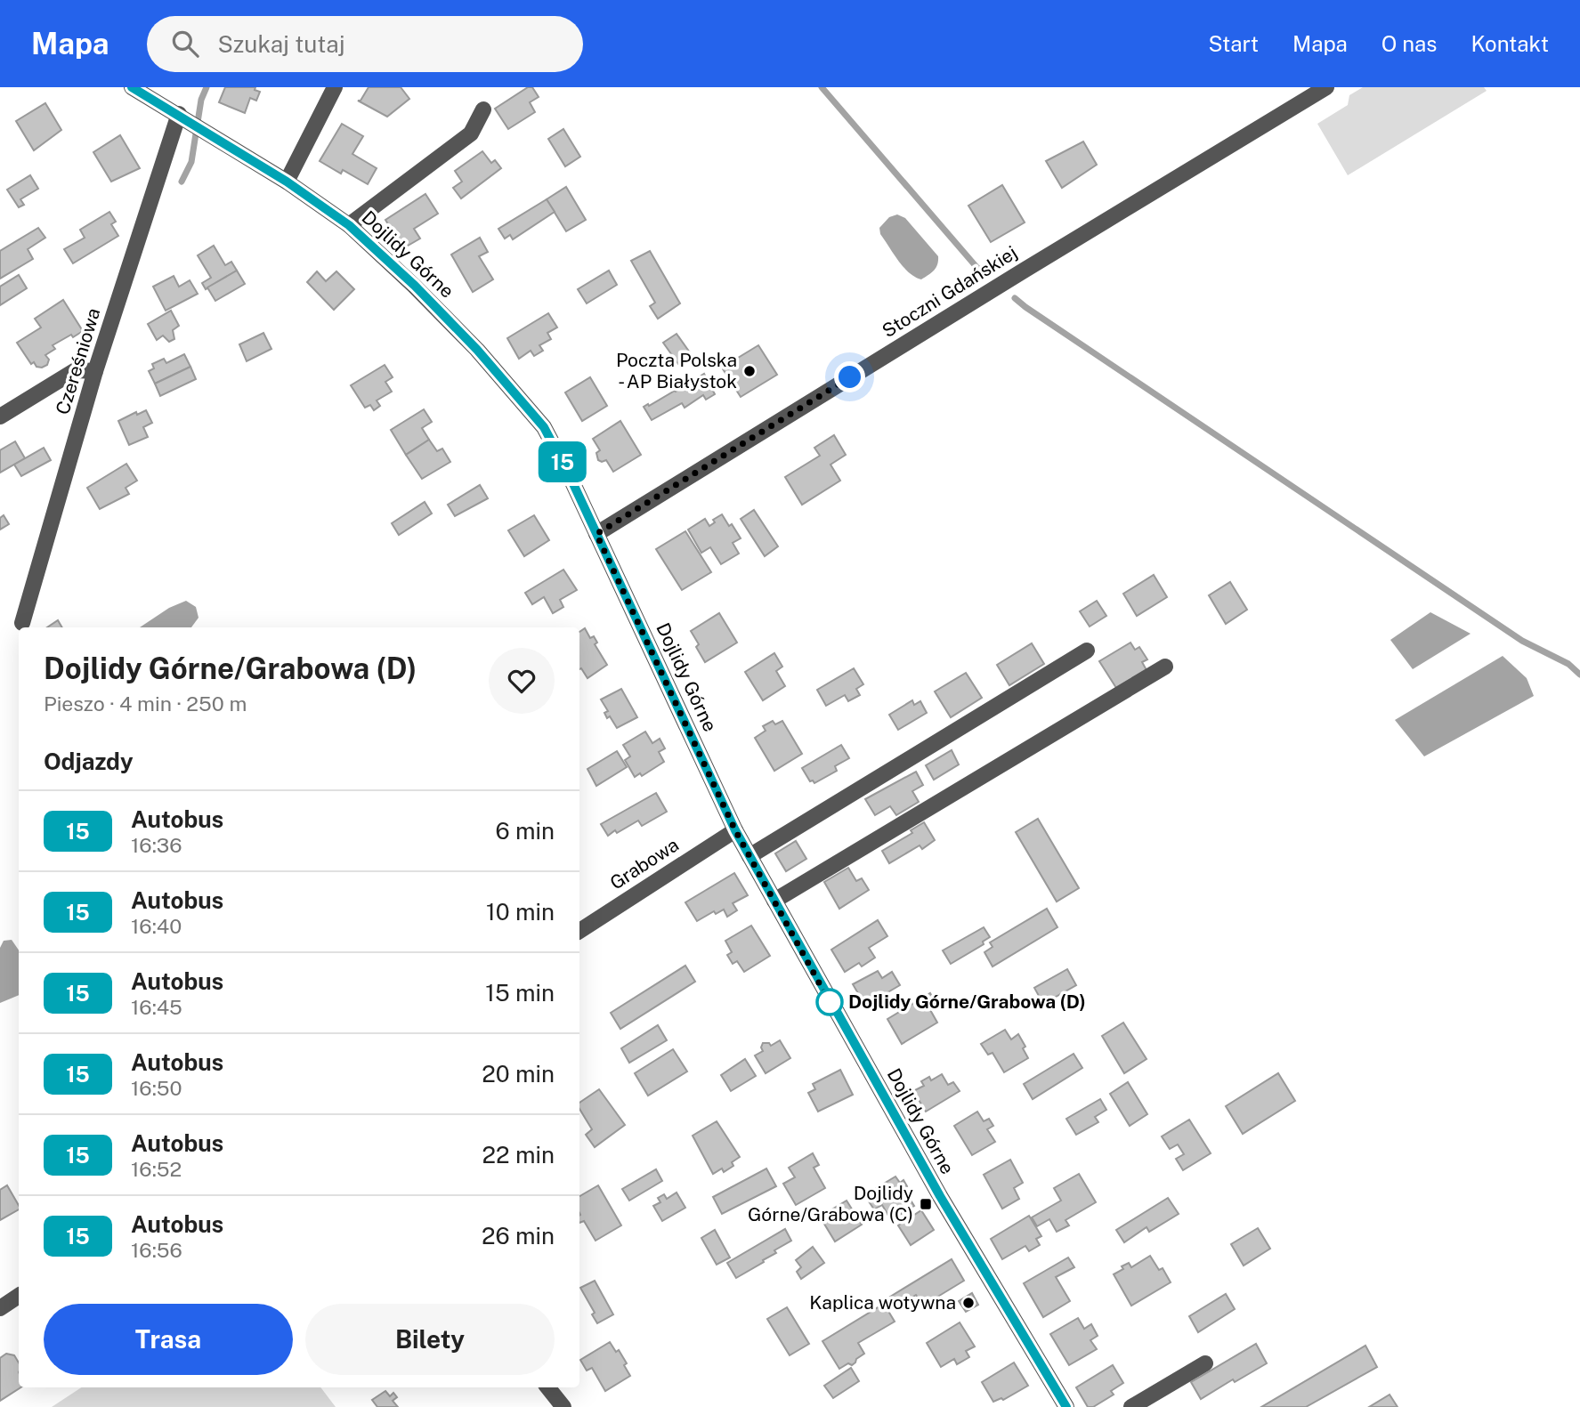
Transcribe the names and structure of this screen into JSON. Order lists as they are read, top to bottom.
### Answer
{
  "streets": {
    "street": [
      "Dojlidy Górne",
      "Stoczni Gdańskiej",
      "Czereśniowa",
      "Grabowa"
    ]
  },
  "crossings": [
    ["Dojlidy Górne", "Stoczni Gdańskiej"],
    ["Dojlidy Górne", "Czereśniowa"],
    ["Dojlidy Górne", "Grabowa"]
  ],
  "places": {
    "other": ["Poczta Polska - AP Białystok", "Dojlidy Górne/Grabowa (D)", "Kaplica wotywna"],
    "transit": ["Dojlidy Górne/Grabowa (C)"]
  },
  "lines": ["bus line 15"],
  "page": {
    "header": "Mapa",
    "search": "Szukaj tutaj",
    "nav": [
      "Start",
      "Mapa",
      "O nas",
      "Kontakt"
    ],
    "on_map": "15",
    "heading": [
      ["Dojlidy Górne/Grabowa (D)", "Pieszo · 4 min · 250 m"],
      "Odjazdy"
    ],
    "list": [
      {
        "mark": "15",
        "name": "Autobus",
        "note": "16:36",
        "value": "6 min"
      },
      {
        "mark": "15",
        "name": "Autobus",
        "note": "16:40",
        "value": "10 min"
      },
      {
        "mark": "15",
        "name": "Autobus",
        "note": "16:45",
        "value": "15 min"
      },
      {
        "mark": "15",
        "name": "Autobus",
        "note": "16:50",
        "value": "20 min"
      },
      {
        "mark": "15",
        "name": "Autobus",
        "note": "16:52",
        "value": "22 min"
      },
      {
        "mark": "15",
        "name": "Autobus",
        "note": "16:56",
        "value": "26 min"
      }
    ],
    "buttons": ["Trasa", "Bilety"]
  }
}
